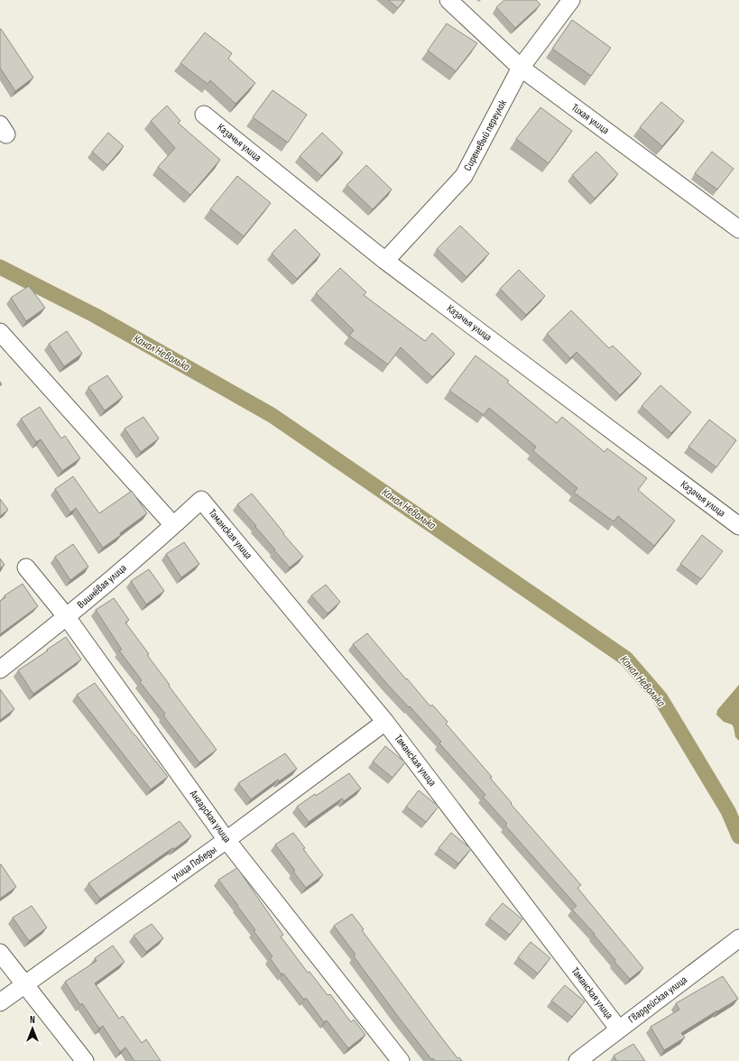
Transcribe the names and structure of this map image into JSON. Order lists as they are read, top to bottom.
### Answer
{
  "streets": {
    "street": [
      "Тихая улица",
      "Сиреневый переулок",
      "Казачья улица",
      "Таманская улица",
      "Вишнёвая улица",
      "Ангарская улица",
      "улица Победы",
      "Гвардейская улица"
    ]
  },
  "crossings": [
    ["Тихая улица", "Сиреневый переулок"],
    ["Сиреневый переулок", "Казачья улица"],
    ["Таманская улица", "Вишнёвая улица"],
    ["Таманская улица", "улица Победы"],
    ["Таманская улица", "Гвардейская улица"],
    ["Вишнёвая улица", "Ангарская улица"],
    ["Ангарская улица", "улица Победы"]
  ],
  "water": ["Канал Неволька"],
  "north": "top"
}
